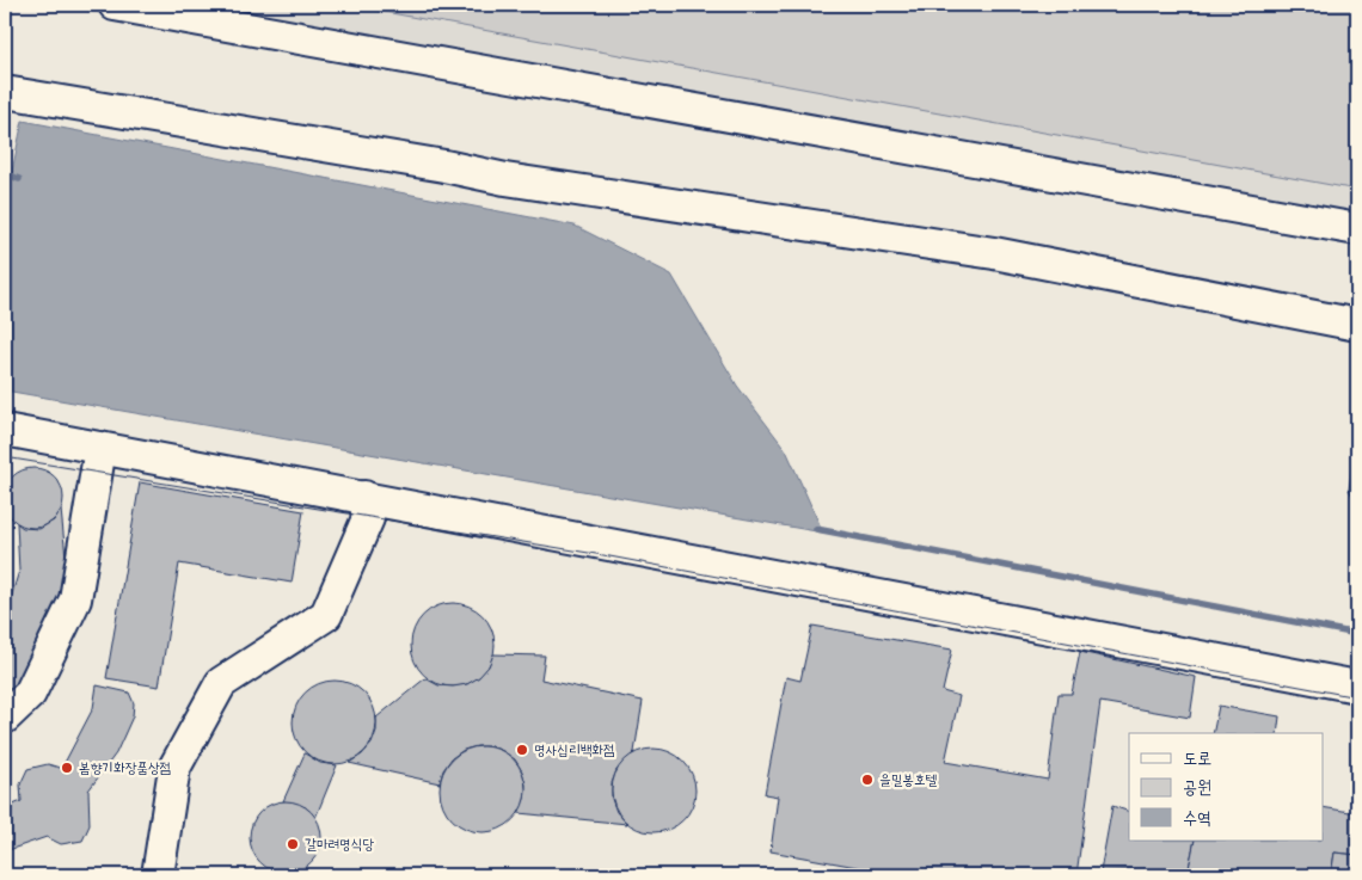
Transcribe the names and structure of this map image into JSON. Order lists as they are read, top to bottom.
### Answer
{
  "places": [
    "명사십리백화점",
    "봄향기화장품상점",
    "을밀봉호텔",
    "갈마려명식당"
  ],
  "legend": ["도로", "공원", "수역"]
}
